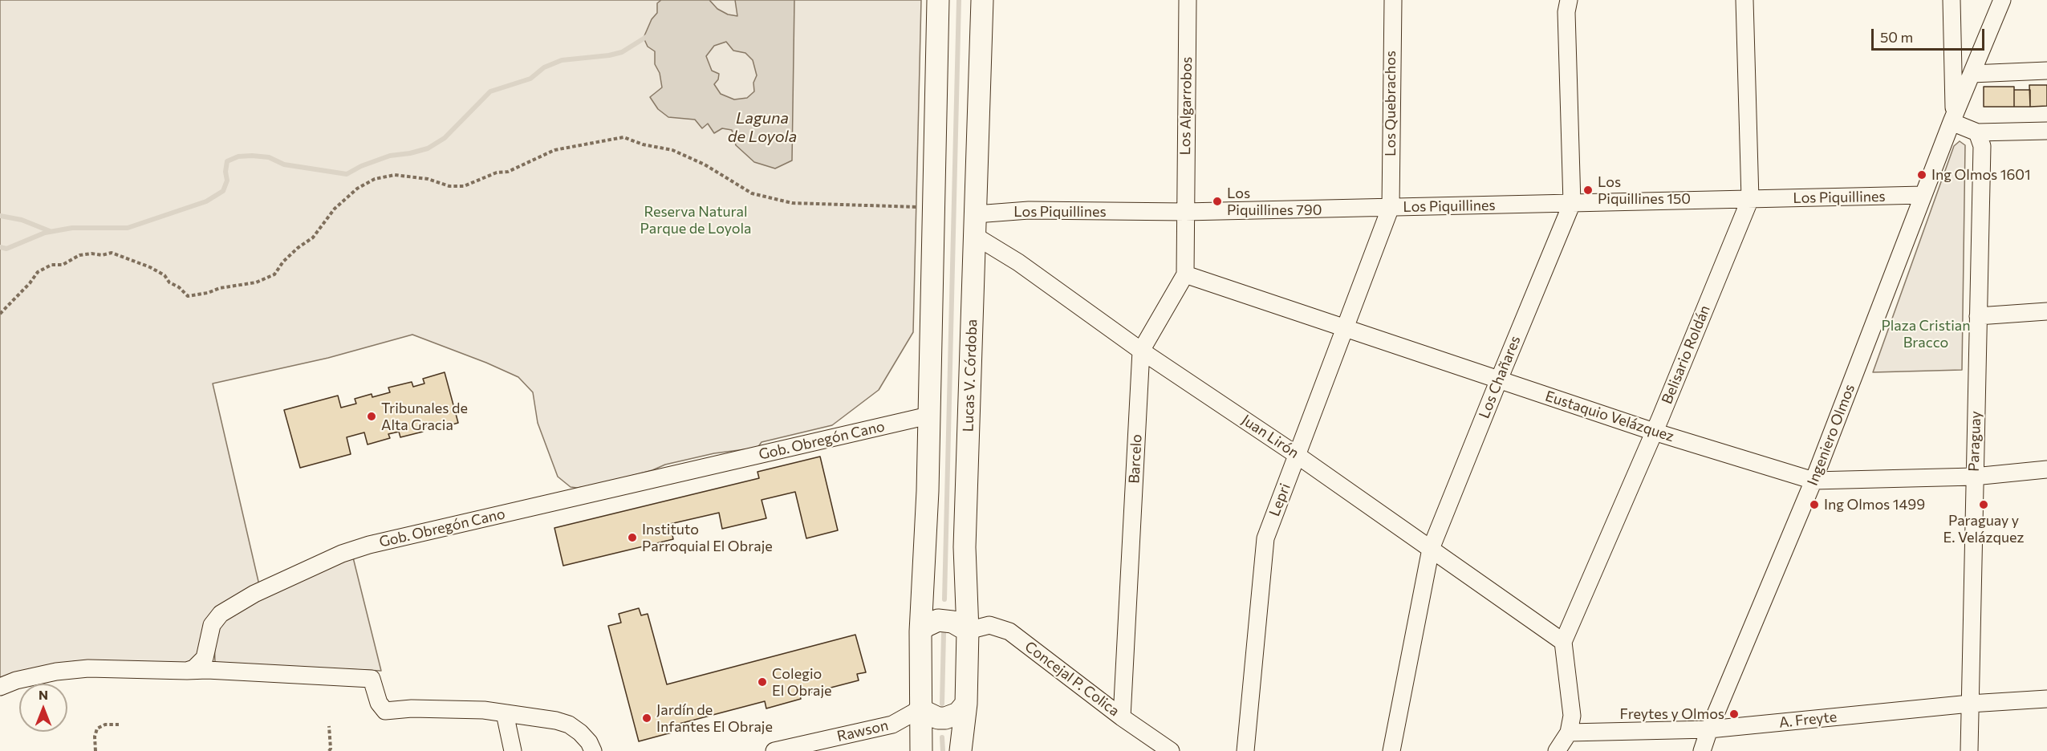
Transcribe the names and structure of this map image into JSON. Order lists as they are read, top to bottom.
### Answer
{
  "streets": {
    "main road": ["Lucas V. Córdoba"],
    "street": [
      "Los Quebrachos",
      "Los Algarrobos",
      "Los Piquillines",
      "Belisario Roldán",
      "Los Chañares",
      "Eustaquio Velázquez",
      "Ingeniero Olmos",
      "Juan Lirón",
      "Gob. Obregón Cano",
      "Paraguay",
      "Barcelo",
      "Lepri",
      "Concejal P. Colica",
      "A. Freyte",
      "Rawson"
    ]
  },
  "crossings": [
    ["Los Quebrachos", "Los Piquillines"],
    ["Los Quebrachos", "Lepri"],
    ["Los Algarrobos", "Los Piquillines"],
    ["Los Piquillines", "Belisario Roldán"],
    ["Los Piquillines", "Lucas V. Córdoba"],
    ["Los Piquillines", "Los Chañares"],
    ["Los Piquillines", "Ingeniero Olmos"],
    ["Los Piquillines", "Lepri"],
    ["Belisario Roldán", "Eustaquio Velázquez"],
    ["Belisario Roldán", "Juan Lirón"],
    ["Lucas V. Córdoba", "Juan Lirón"],
    ["Lucas V. Córdoba", "Concejal P. Colica"],
    ["Los Chañares", "Eustaquio Velázquez"],
    ["Los Chañares", "Juan Lirón"],
    ["Eustaquio Velázquez", "Ingeniero Olmos"],
    ["Eustaquio Velázquez", "Paraguay"],
    ["Eustaquio Velázquez", "Barcelo"],
    ["Eustaquio Velázquez", "Lepri"],
    ["Ingeniero Olmos", "A. Freyte"],
    ["Juan Lirón", "Barcelo"],
    ["Juan Lirón", "Lepri"],
    ["Paraguay", "A. Freyte"],
    ["Barcelo", "Concejal P. Colica"]
  ],
  "water": ["Laguna de Loyola"],
  "parks": ["Reserva Natural Parque de Loyola", "Plaza Cristian Bracco"],
  "places": [
    "Ing Olmos 1601",
    "Los Piquillines 150",
    "Los Piquillines 790",
    "Tribunales de Alta Gracia",
    "Ing Olmos 1499",
    "Paraguay y E. Velázquez",
    "Instituto Parroquial El Obraje",
    "Colegio El Obraje",
    "Freytes y Olmos",
    "Jardín de Infantes El Obraje"
  ],
  "scale_bar": "50 m",
  "north": "top"
}
